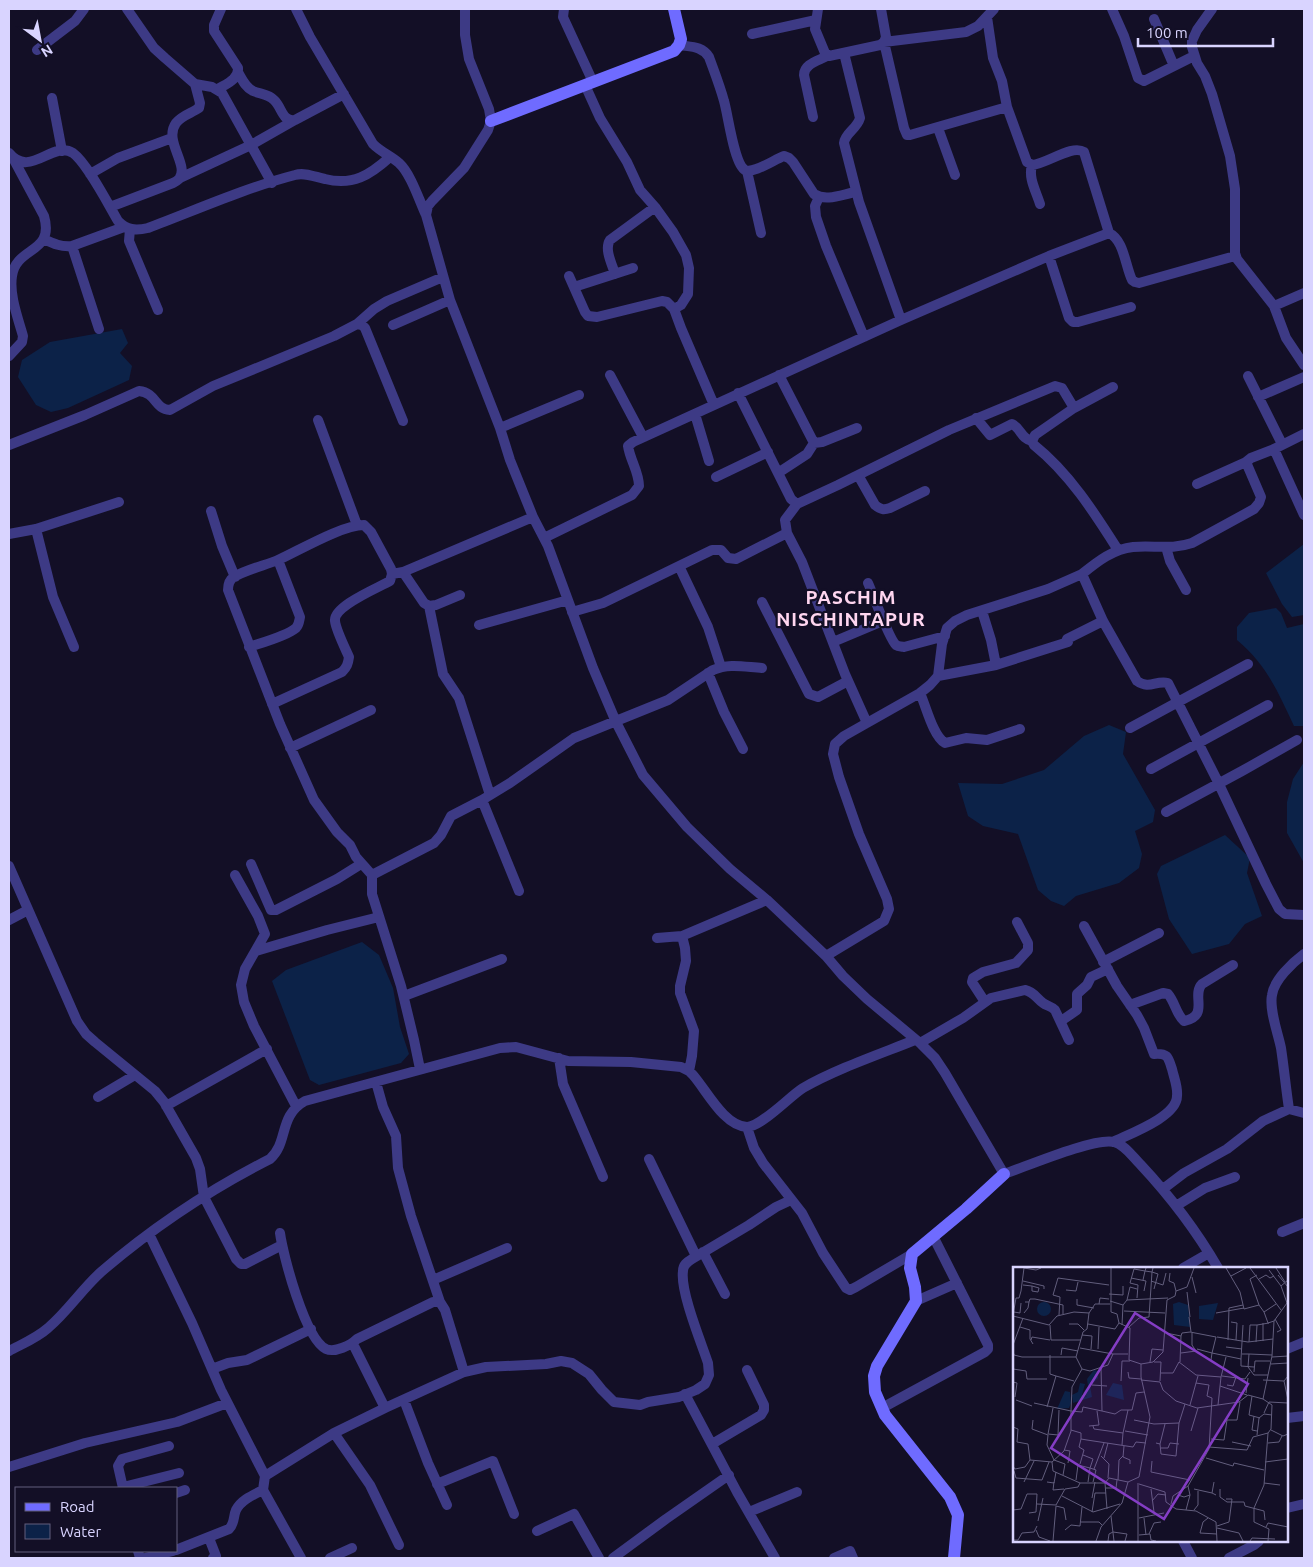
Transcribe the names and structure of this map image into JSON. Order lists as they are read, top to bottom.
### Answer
{
  "districts": ["PASCHIM NISCHINTAPUR"],
  "legend": ["Road", "Water"],
  "scale_bar": "100 m",
  "north": "bottom right"
}
